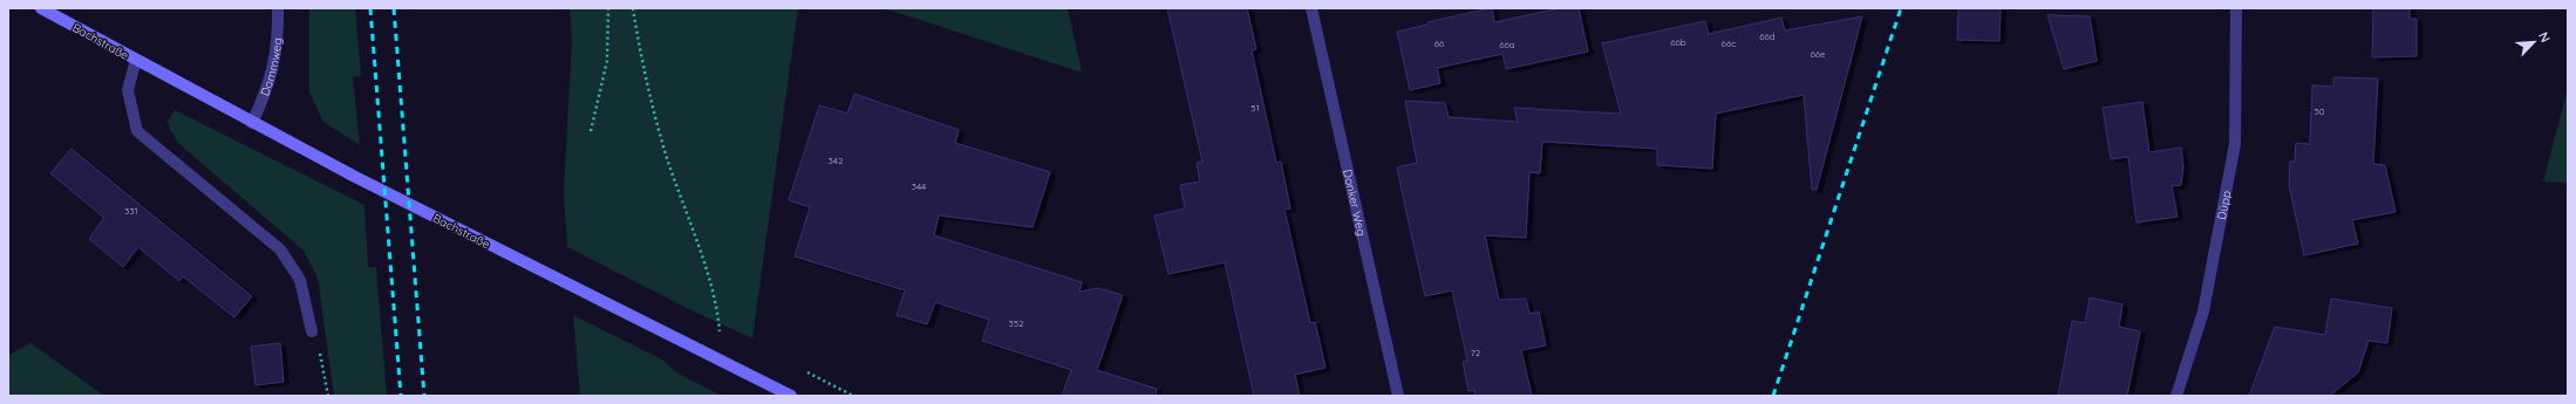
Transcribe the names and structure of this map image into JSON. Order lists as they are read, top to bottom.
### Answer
{
  "streets": {
    "street": [
      "Bachstraße",
      "Dammweg",
      "Donker Weg",
      "Düpp"
    ]
  },
  "crossings": [
    ["Bachstraße", "Dammweg"]
  ],
  "house_numbers": [
    "66d",
    "66b",
    "66",
    "66c",
    "66a",
    "66e",
    "51",
    "30",
    "342",
    "344",
    "331",
    "352",
    "72"
  ],
  "north": "top right"
}
